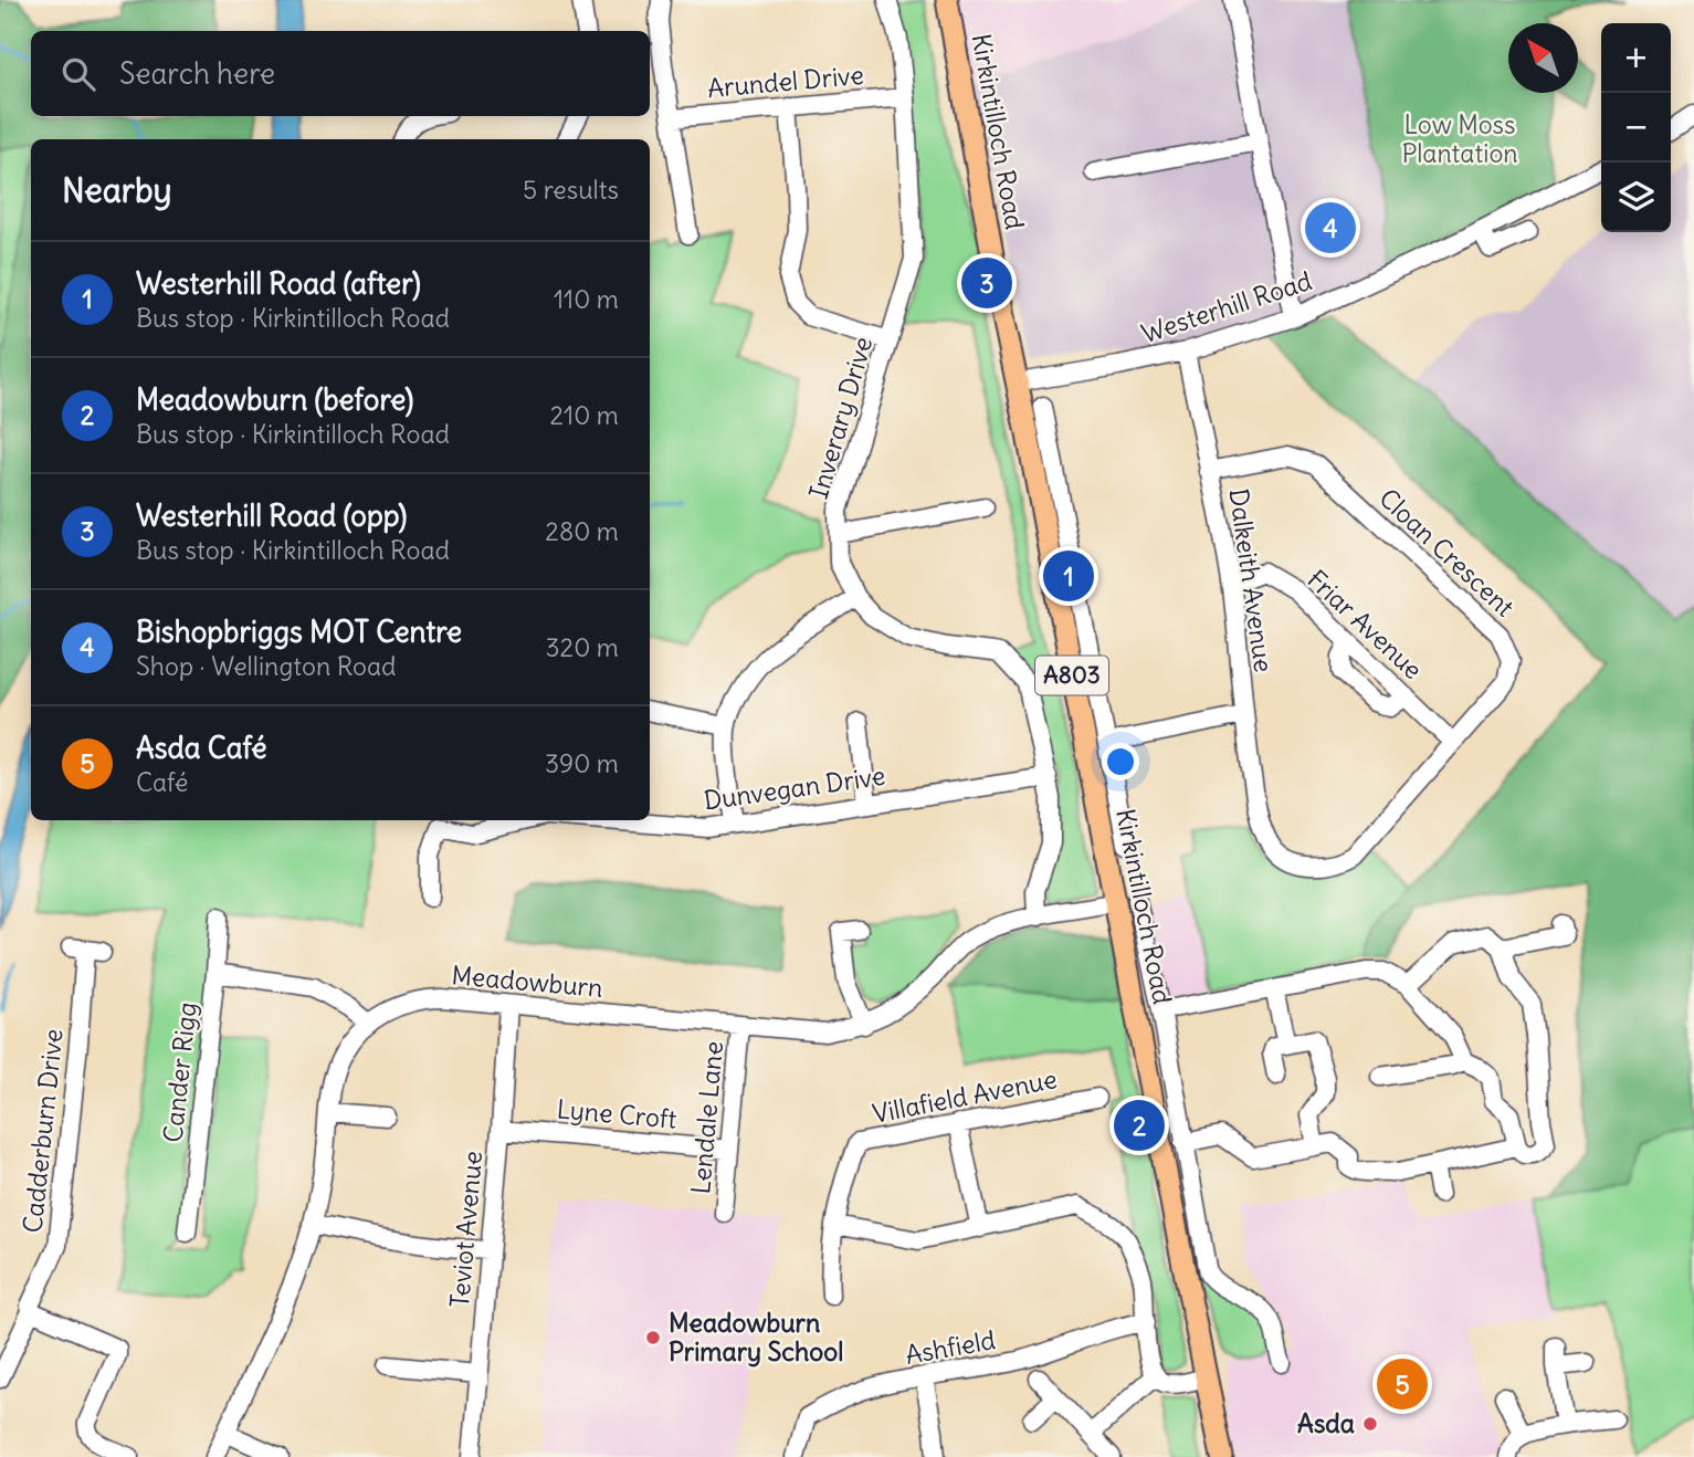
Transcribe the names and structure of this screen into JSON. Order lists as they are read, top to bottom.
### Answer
{
  "streets": {
    "main road": ["Kirkintilloch Road", "A803"],
    "street": [
      "Arundel Drive",
      "Westerhill Road",
      "Inverary Drive",
      "Cloan Crescent",
      "Dalkeith Avenue",
      "Friar Avenue",
      "Dunvegan Drive",
      "Meadowburn",
      "Cander Rigg",
      "Villafield Avenue",
      "Lyne Croft",
      "Lendale Lane",
      "Cadderburn Drive",
      "Teviot Avenue",
      "Ashfield"
    ]
  },
  "crossings": [
    ["Arundel Drive", "Inverary Drive"],
    ["Kirkintilloch Road", "Westerhill Road"],
    ["Kirkintilloch Road", "Meadowburn"],
    ["Westerhill Road", "Dalkeith Avenue"],
    ["Inverary Drive", "Dunvegan Drive"],
    ["Inverary Drive", "Meadowburn"],
    ["Cloan Crescent", "Dalkeith Avenue"],
    ["Cloan Crescent", "Friar Avenue"],
    ["Dalkeith Avenue", "Friar Avenue"],
    ["Meadowburn", "Lendale Lane"],
    ["Meadowburn", "Teviot Avenue"],
    ["Lyne Croft", "Lendale Lane"],
    ["Lyne Croft", "Teviot Avenue"]
  ],
  "parks": ["Low Moss Plantation"],
  "places": ["Meadowburn Primary School", "Asda"],
  "north": "top left",
  "page": {
    "map_buttons": ["+", "−"],
    "search": "Search here",
    "heading": ["Nearby", "5 results"],
    "pins": [
      "4",
      "3",
      "1",
      "2",
      "5"
    ],
    "list": [
      {
        "mark": "1",
        "name": "Westerhill Road (after)",
        "note": "Bus stop · Kirkintilloch Road",
        "value": "110 m"
      },
      {
        "mark": "2",
        "name": "Meadowburn (before)",
        "note": "Bus stop · Kirkintilloch Road",
        "value": "210 m"
      },
      {
        "mark": "3",
        "name": "Westerhill Road (opp)",
        "note": "Bus stop · Kirkintilloch Road",
        "value": "280 m"
      },
      {
        "mark": "4",
        "name": "Bishopbriggs MOT Centre",
        "note": "Shop · Wellington Road",
        "value": "320 m"
      },
      {
        "mark": "5",
        "name": "Asda Café",
        "note": "Café",
        "value": "390 m"
      }
    ]
  }
}
